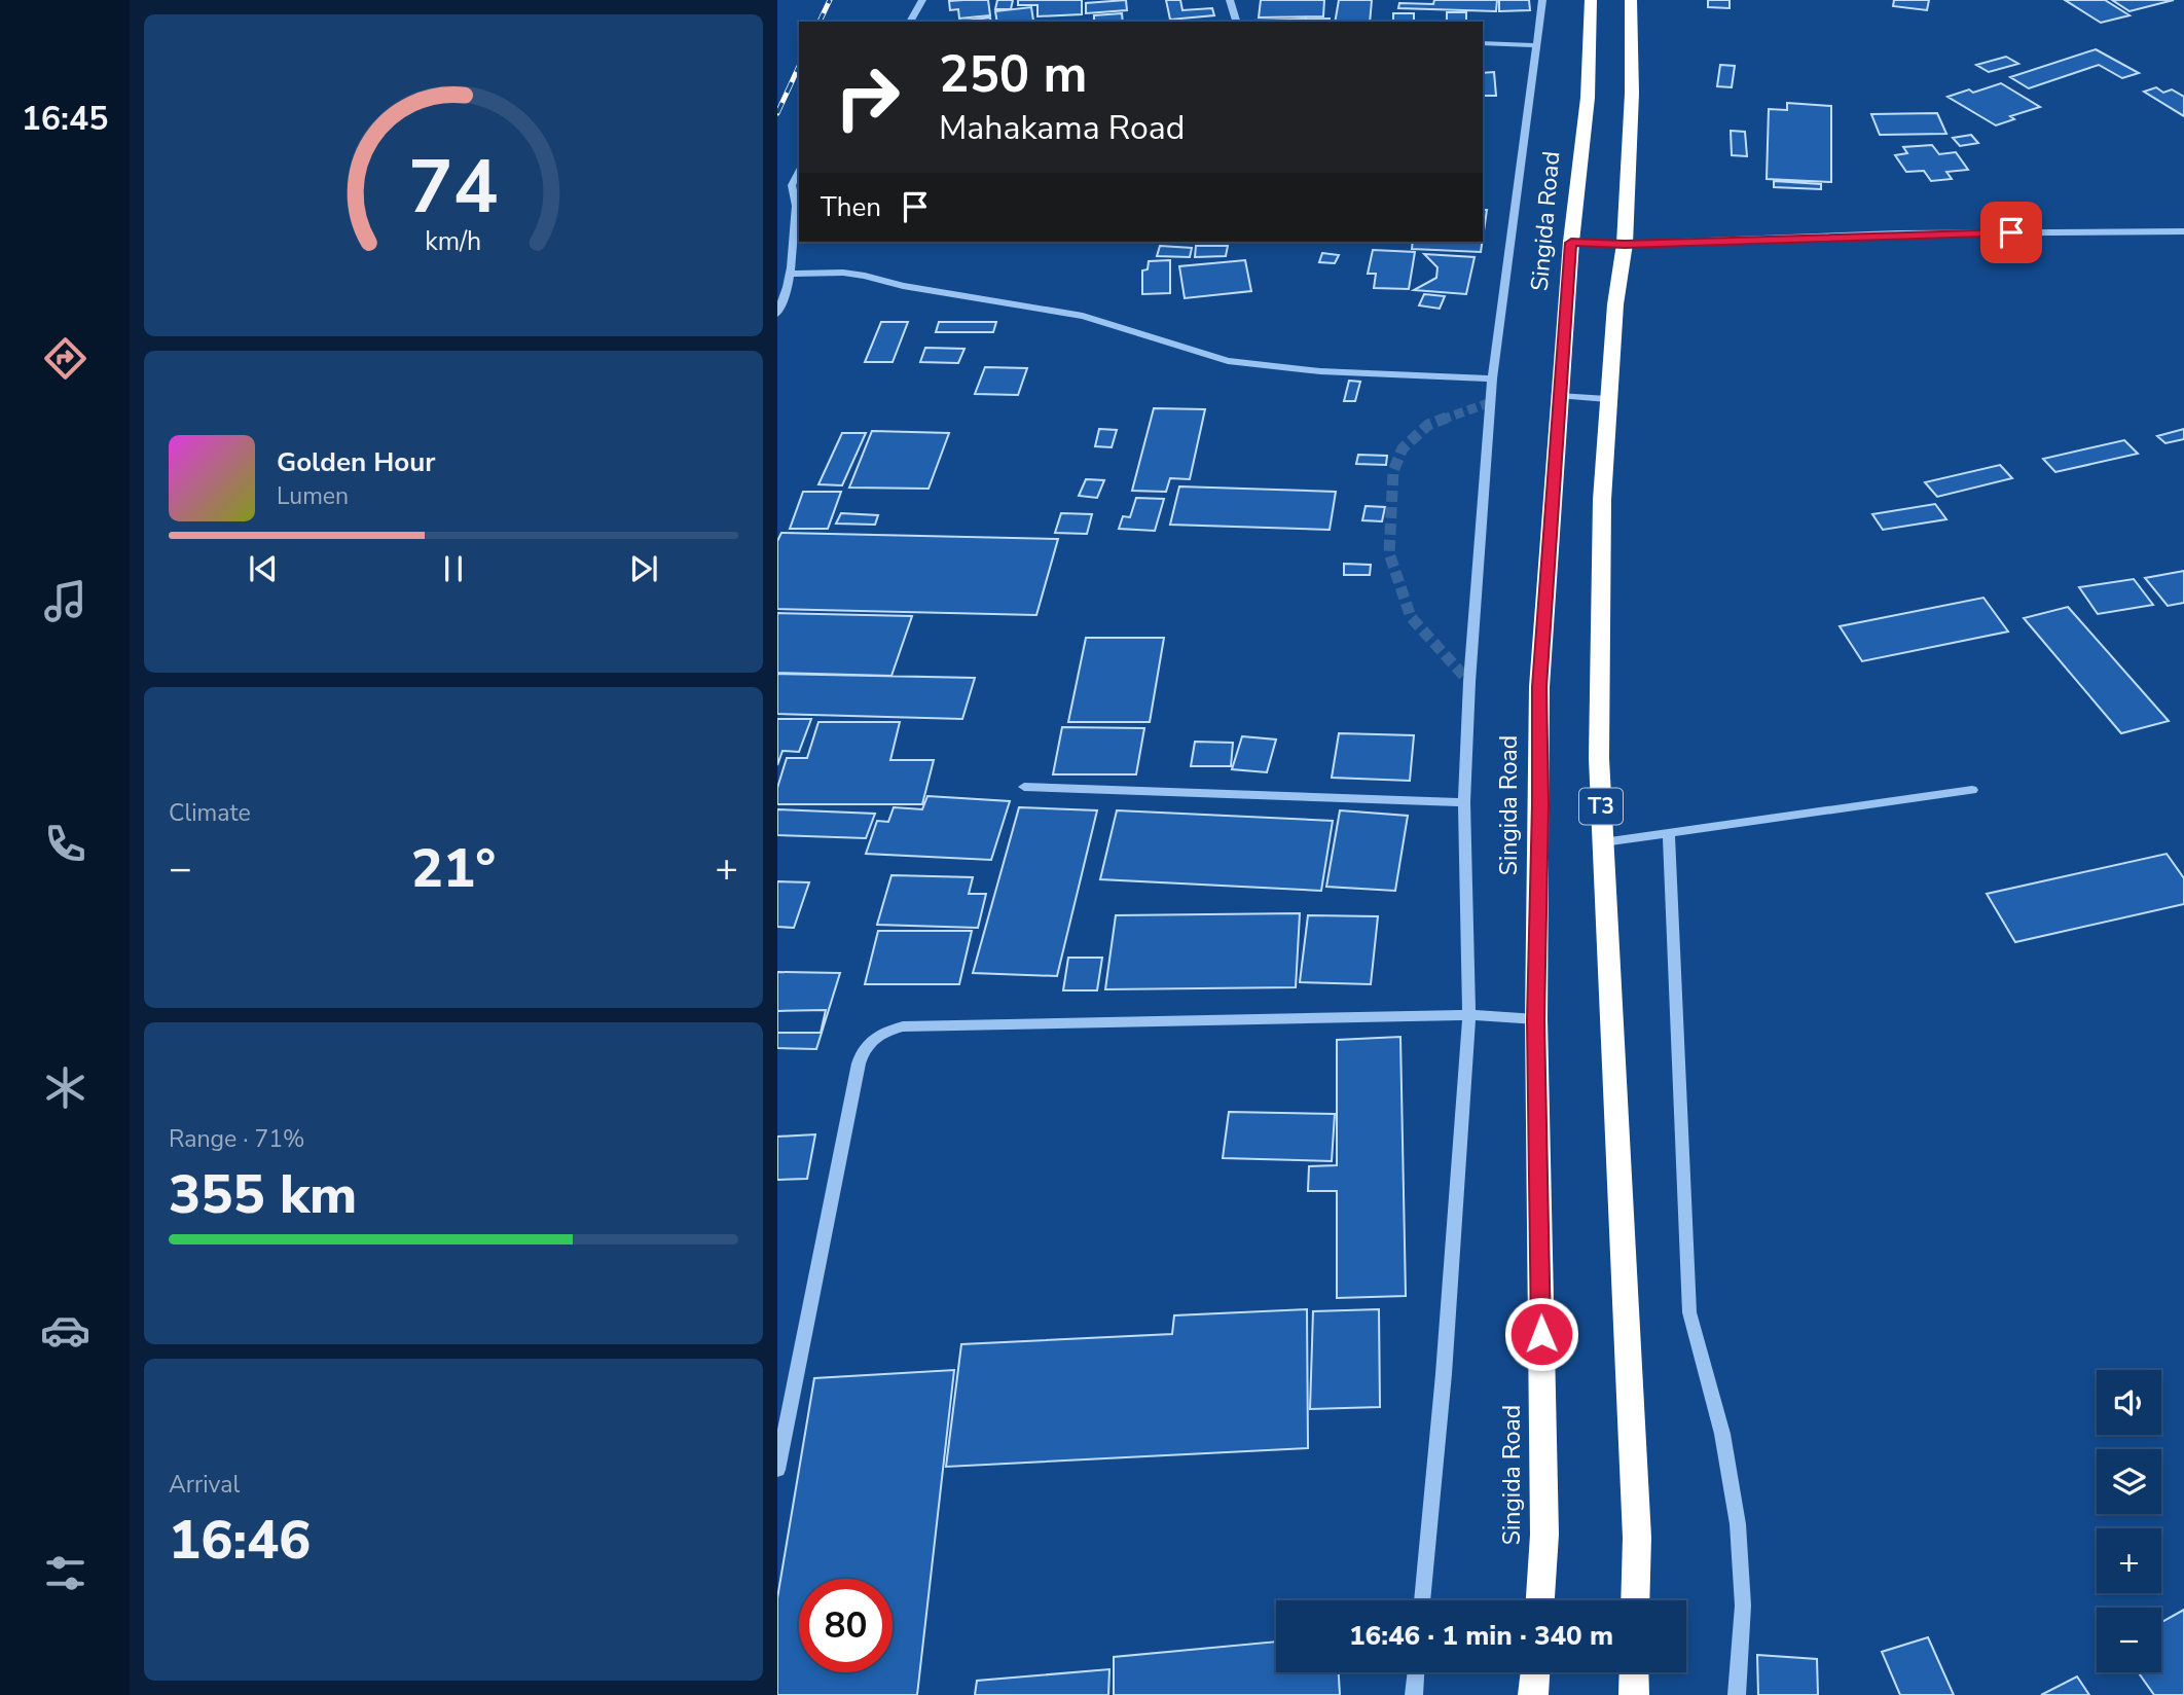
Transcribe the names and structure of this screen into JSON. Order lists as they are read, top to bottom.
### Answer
{
  "streets": {
    "highway": ["Singida Road", "T3"]
  },
  "page": {
    "tabs": "16:45",
    "turn": ["250 m", "Mahakama Road"],
    "then": "Then",
    "song": ["Golden Hour", "Lumen"],
    "tile": [
      "Climate",
      ["Range · 71%", "355 km"],
      ["Arrival", "16:46"]
    ],
    "heat": ["−", "21°", "+"],
    "map_buttons": ["+", "−"],
    "limit": "80",
    "trip": "16:46 · 1 min · 340 m",
    "gauge": ["74", "km/h"]
  }
}
